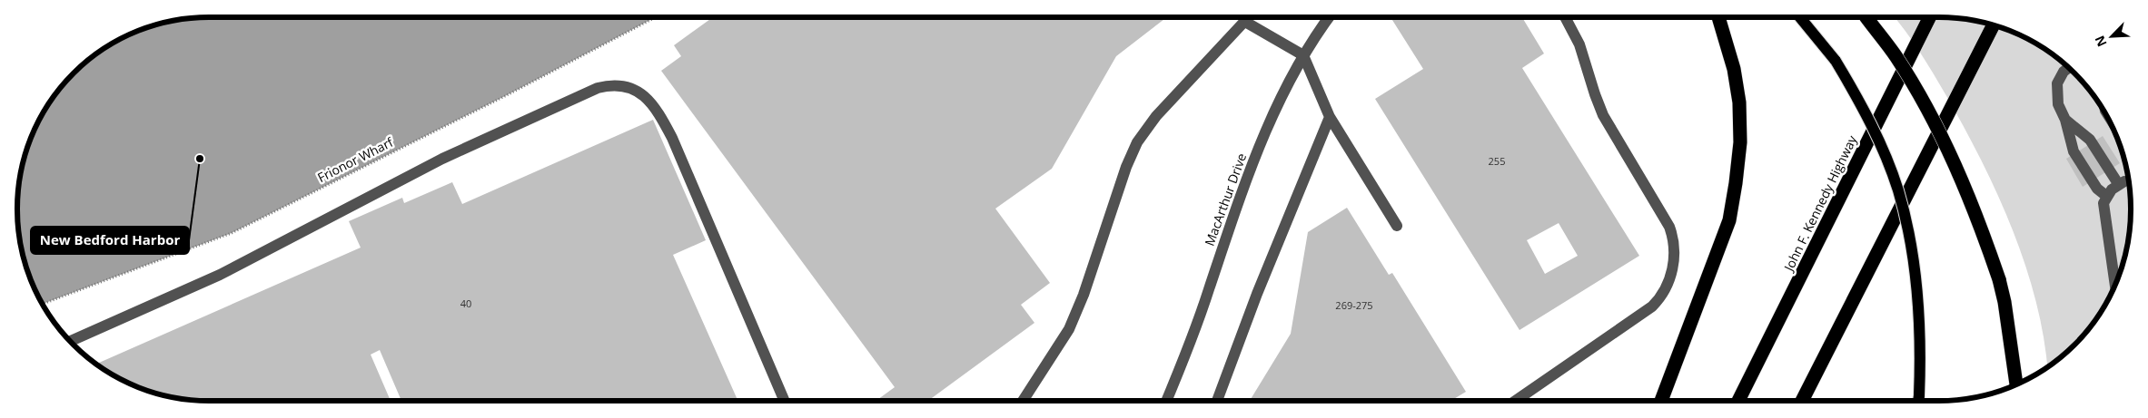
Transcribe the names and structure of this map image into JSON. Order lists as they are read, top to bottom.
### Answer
{
  "streets": {
    "highway": ["John F. Kennedy Highway"],
    "street": ["MacArthur Drive"],
    "path": ["Frionor Wharf"]
  },
  "places": ["New Bedford Harbor"],
  "house_numbers": ["255", "40", "269-275"],
  "north": "bottom left"
}
